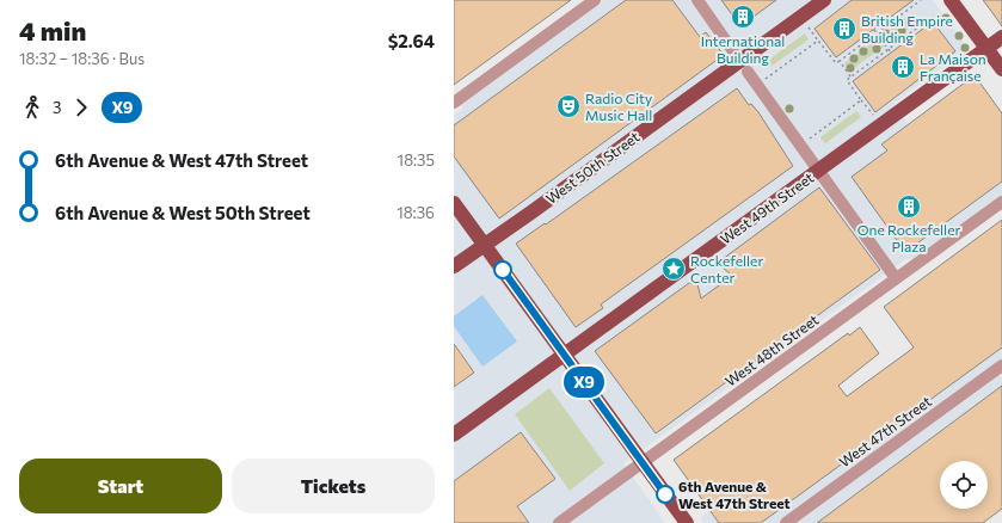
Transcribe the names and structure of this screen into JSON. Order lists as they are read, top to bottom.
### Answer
{
  "streets": {
    "main road": ["West 50th Street", "West 49th Street"],
    "street": ["West 48th Street", "West 47th Street"]
  },
  "places": {
    "building": [
      "International Building",
      "British Empire Building",
      "La Maison Française",
      "One Rockefeller Plaza"
    ],
    "theatre": ["Radio City Music Hall"],
    "place": ["Rockefeller Center"],
    "other": ["6th Avenue & West 47th Street"]
  },
  "lines": ["bus line X9"],
  "page": {
    "heading": ["4 min", "18:32 – 18:36 · Bus", "$2.64"],
    "on_map": "X9",
    "legs": ["3", "X9"],
    "list": [
      {
        "name": "6th Avenue & West 47th Street",
        "value": "18:35"
      },
      {
        "name": "6th Avenue & West 50th Street",
        "value": "18:36"
      }
    ],
    "buttons": ["Start", "Tickets"]
  }
}
